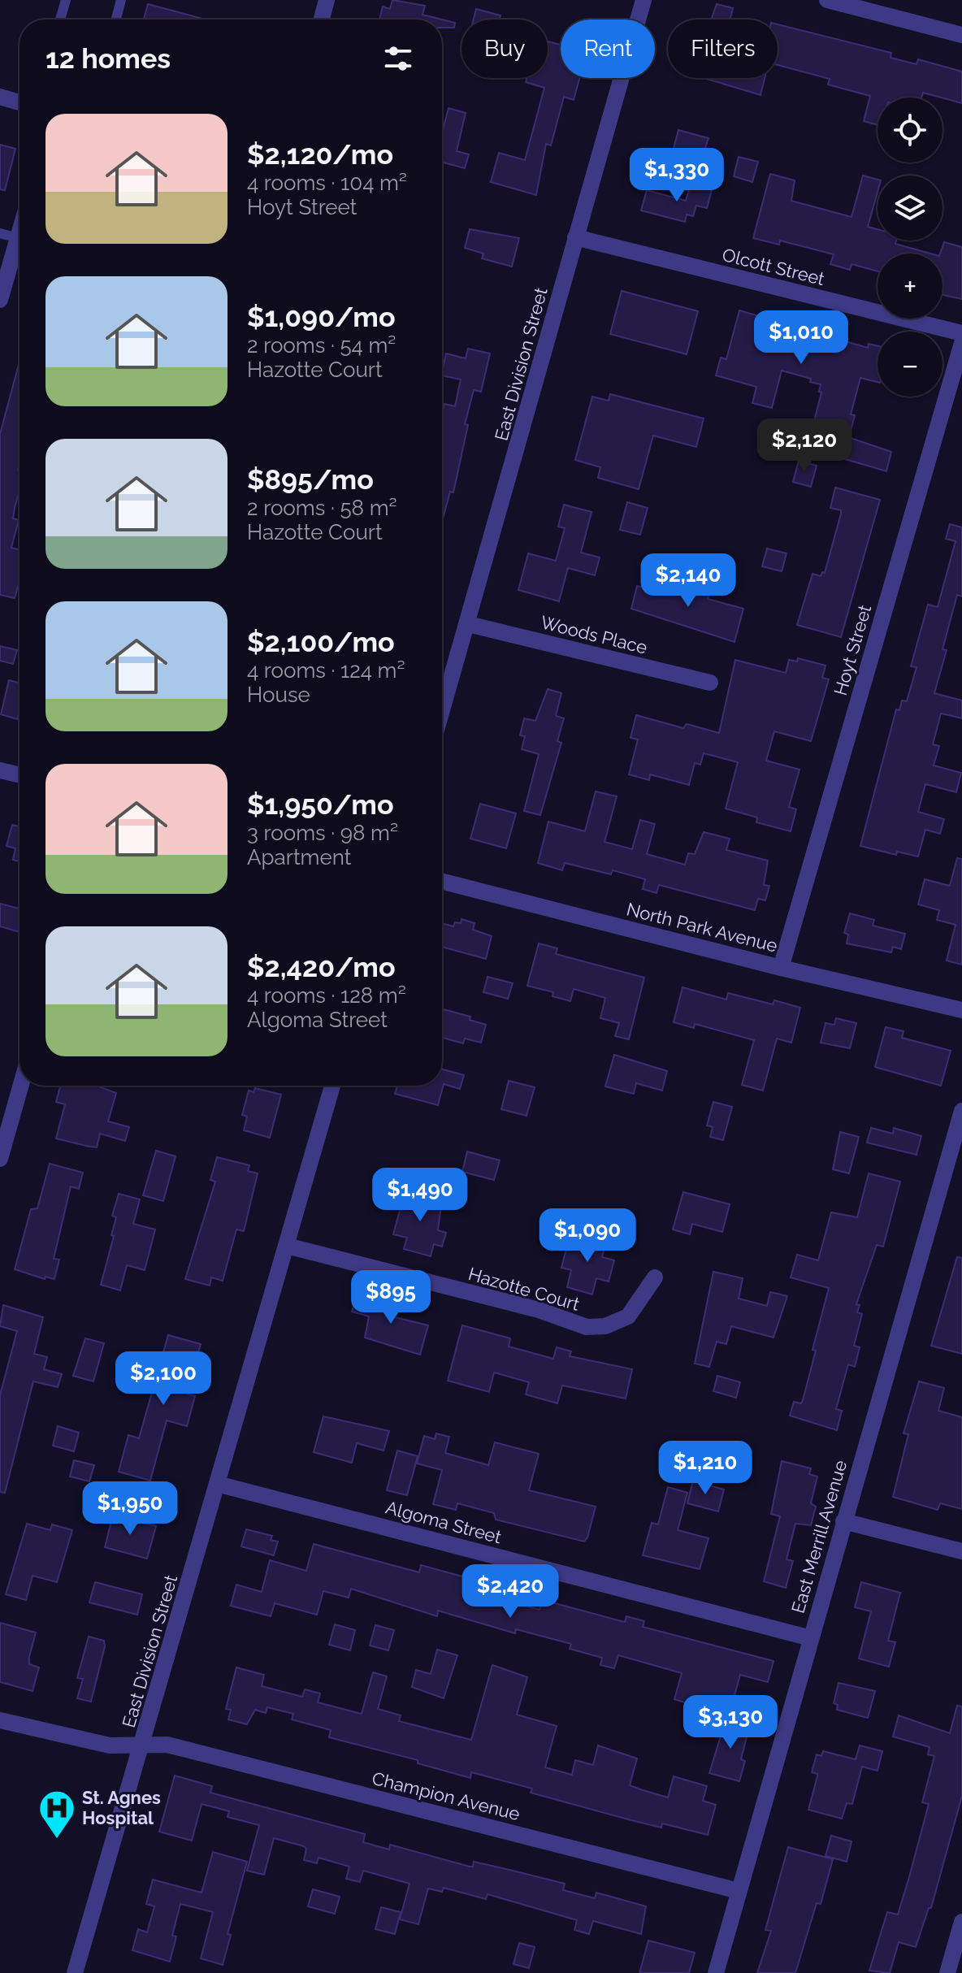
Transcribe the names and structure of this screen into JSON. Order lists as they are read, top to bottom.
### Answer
{
  "streets": {
    "street": [
      "Olcott Street",
      "East Division Street",
      "Woods Place",
      "Hoyt Street",
      "North Park Avenue",
      "Hazotte Court",
      "Algoma Street",
      "East Merrill Avenue",
      "Champion Avenue"
    ]
  },
  "crossings": [
    ["Olcott Street", "East Division Street"],
    ["East Division Street", "Woods Place"],
    ["East Division Street", "Hazotte Court"],
    ["East Division Street", "Algoma Street"],
    ["East Division Street", "Champion Avenue"],
    ["Hoyt Street", "North Park Avenue"],
    ["Algoma Street", "East Merrill Avenue"],
    ["East Merrill Avenue", "Champion Avenue"]
  ],
  "places": {
    "hospital": ["St. Agnes Hospital"]
  },
  "page": {
    "chip": ["Buy", "Rent", "Filters"],
    "heading": "12 homes",
    "map_buttons": ["+", "−"],
    "list": [
      {
        "name": "$2,120/mo",
        "note": "4 rooms · 104 m² · Hoyt Street"
      },
      {
        "name": "$1,090/mo",
        "note": "2 rooms · 54 m² · Hazotte Court"
      },
      {
        "name": "$895/mo",
        "note": "2 rooms · 58 m² · Hazotte Court"
      },
      {
        "name": "$2,100/mo",
        "note": "4 rooms · 124 m² · House"
      },
      {
        "name": "$1,950/mo",
        "note": "3 rooms · 98 m² · Apartment"
      },
      {
        "name": "$2,420/mo",
        "note": "4 rooms · 128 m² · Algoma Street"
      }
    ],
    "price": [
      "$1,330",
      "$1,010",
      "$2,120",
      "$2,140",
      "$1,490",
      "$1,090",
      "$895",
      "$2,100",
      "$1,210",
      "$1,950",
      "$2,420",
      "$3,130"
    ]
  }
}
